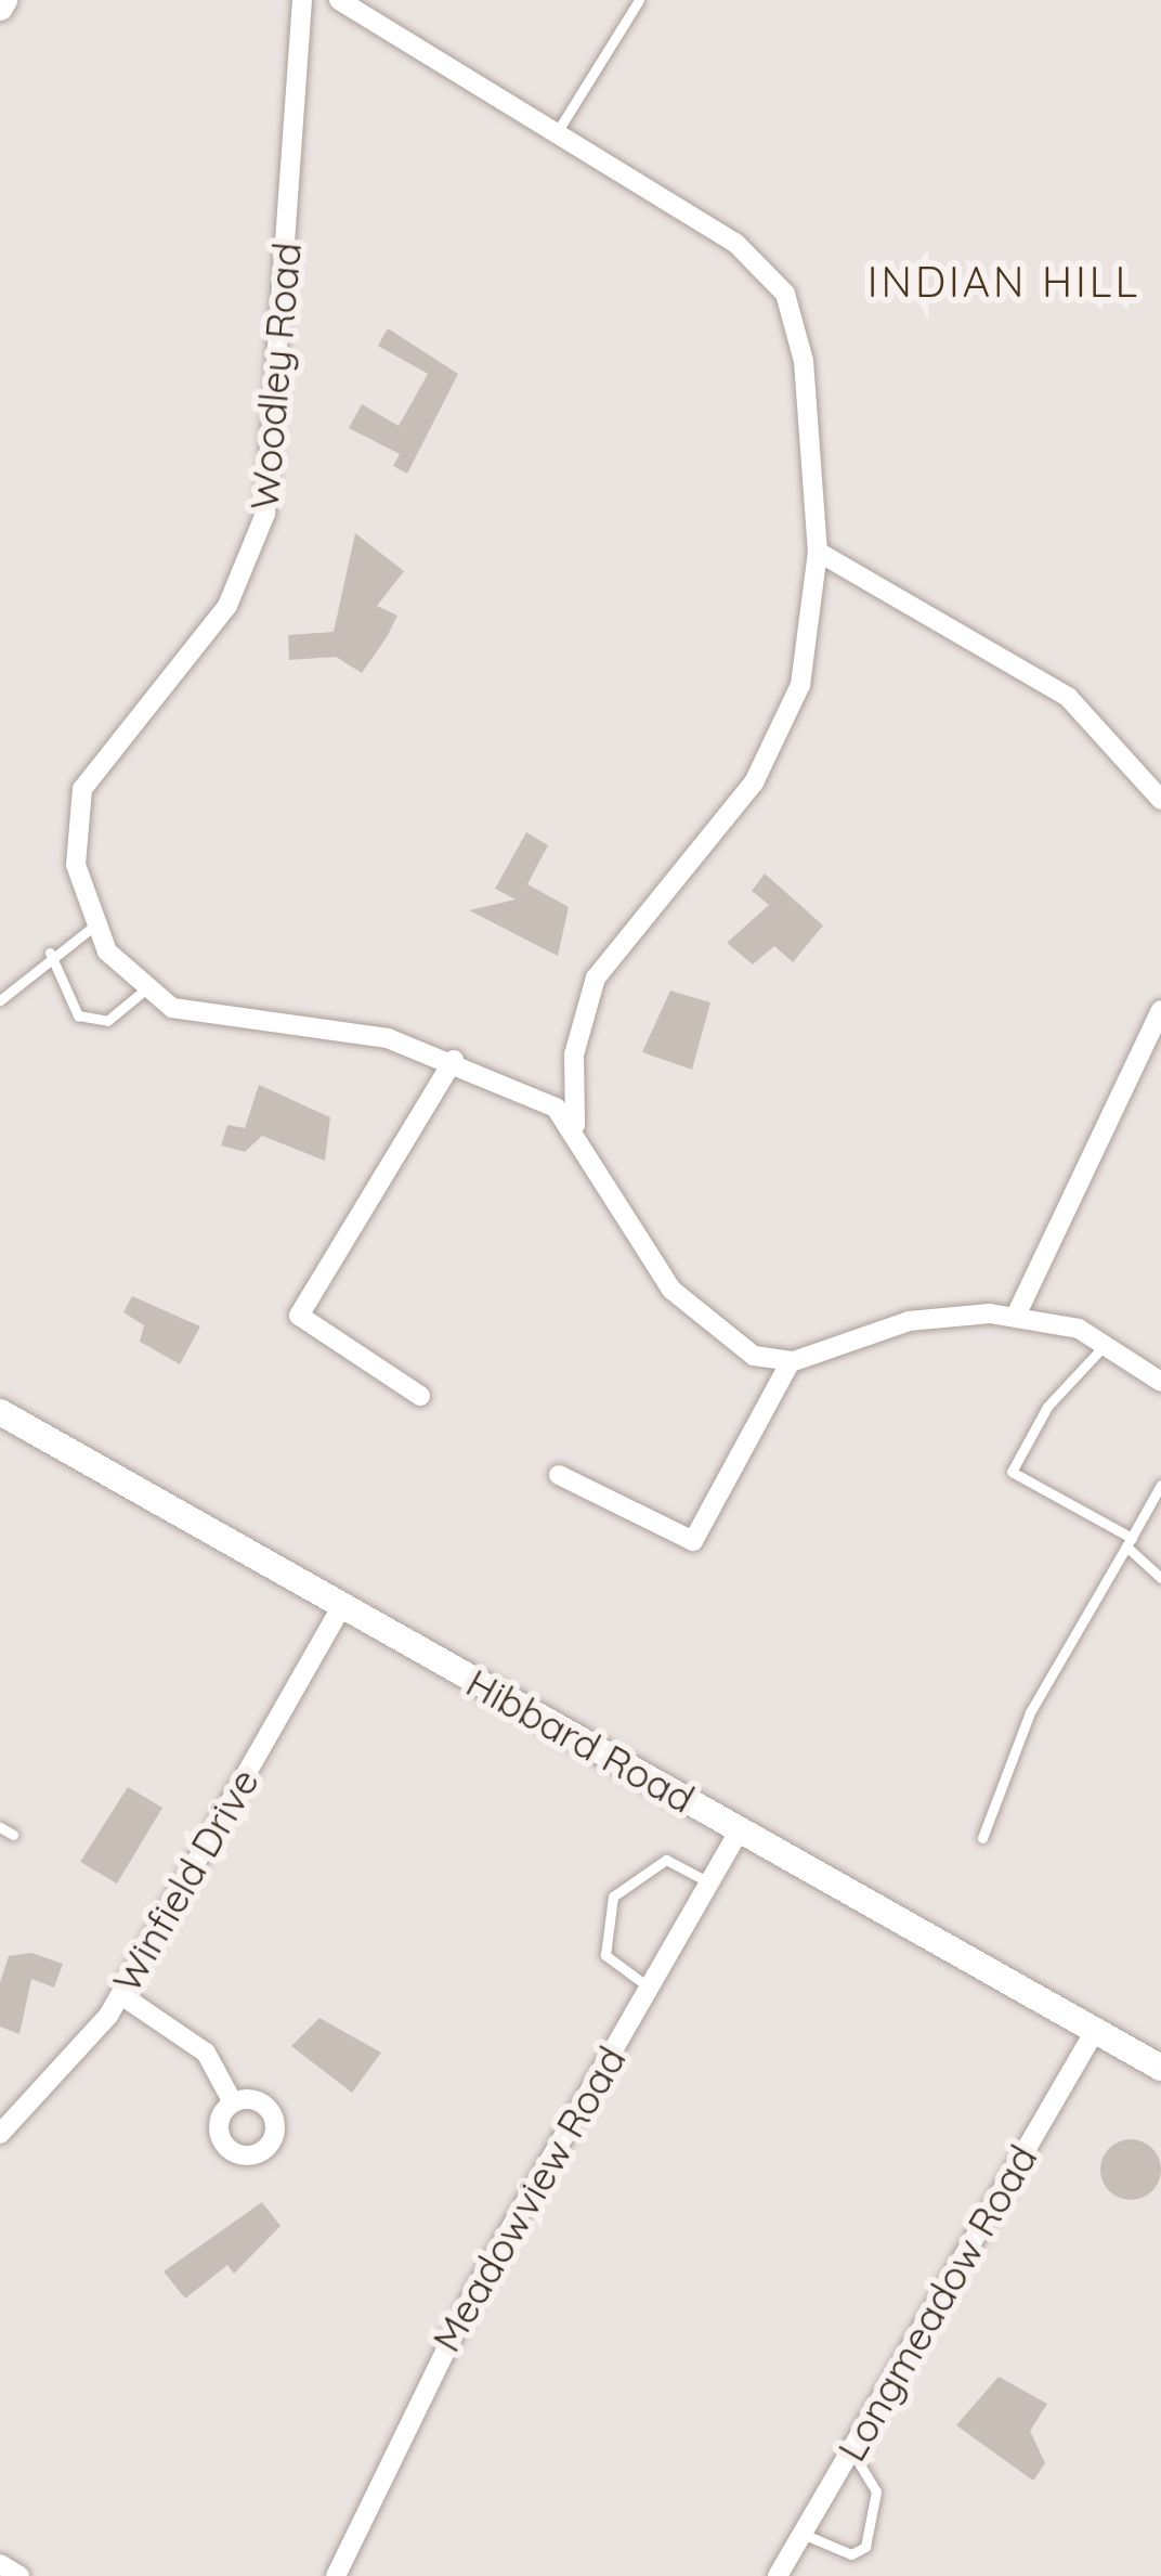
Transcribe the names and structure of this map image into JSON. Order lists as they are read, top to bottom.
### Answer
{
  "streets": {
    "street": [
      "Woodley Road",
      "Hibbard Road",
      "Winfield Drive",
      "Meadowview Road",
      "Longmeadow Road"
    ]
  },
  "crossings": [
    ["Hibbard Road", "Winfield Drive"],
    ["Hibbard Road", "Meadowview Road"],
    ["Hibbard Road", "Longmeadow Road"]
  ],
  "districts": ["INDIAN HILL"]
}
